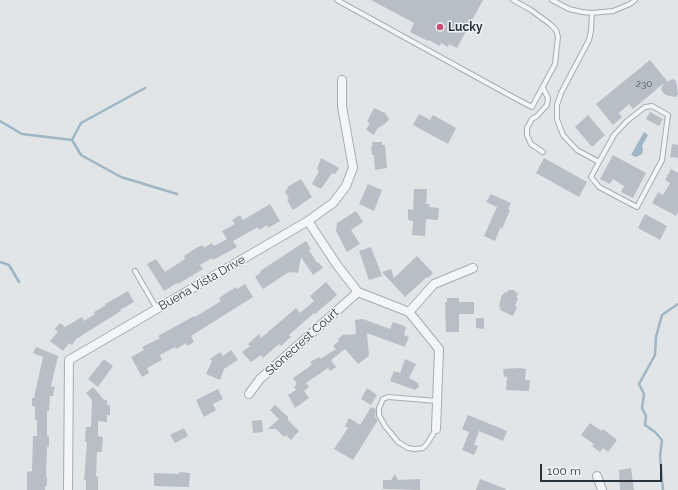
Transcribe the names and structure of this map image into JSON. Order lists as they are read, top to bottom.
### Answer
{
  "streets": {
    "street": ["Buena Vista Drive", "Stonecrest Court"]
  },
  "places": ["Lucky"],
  "house_numbers": ["230"],
  "scale_bar": "100 m"
}
